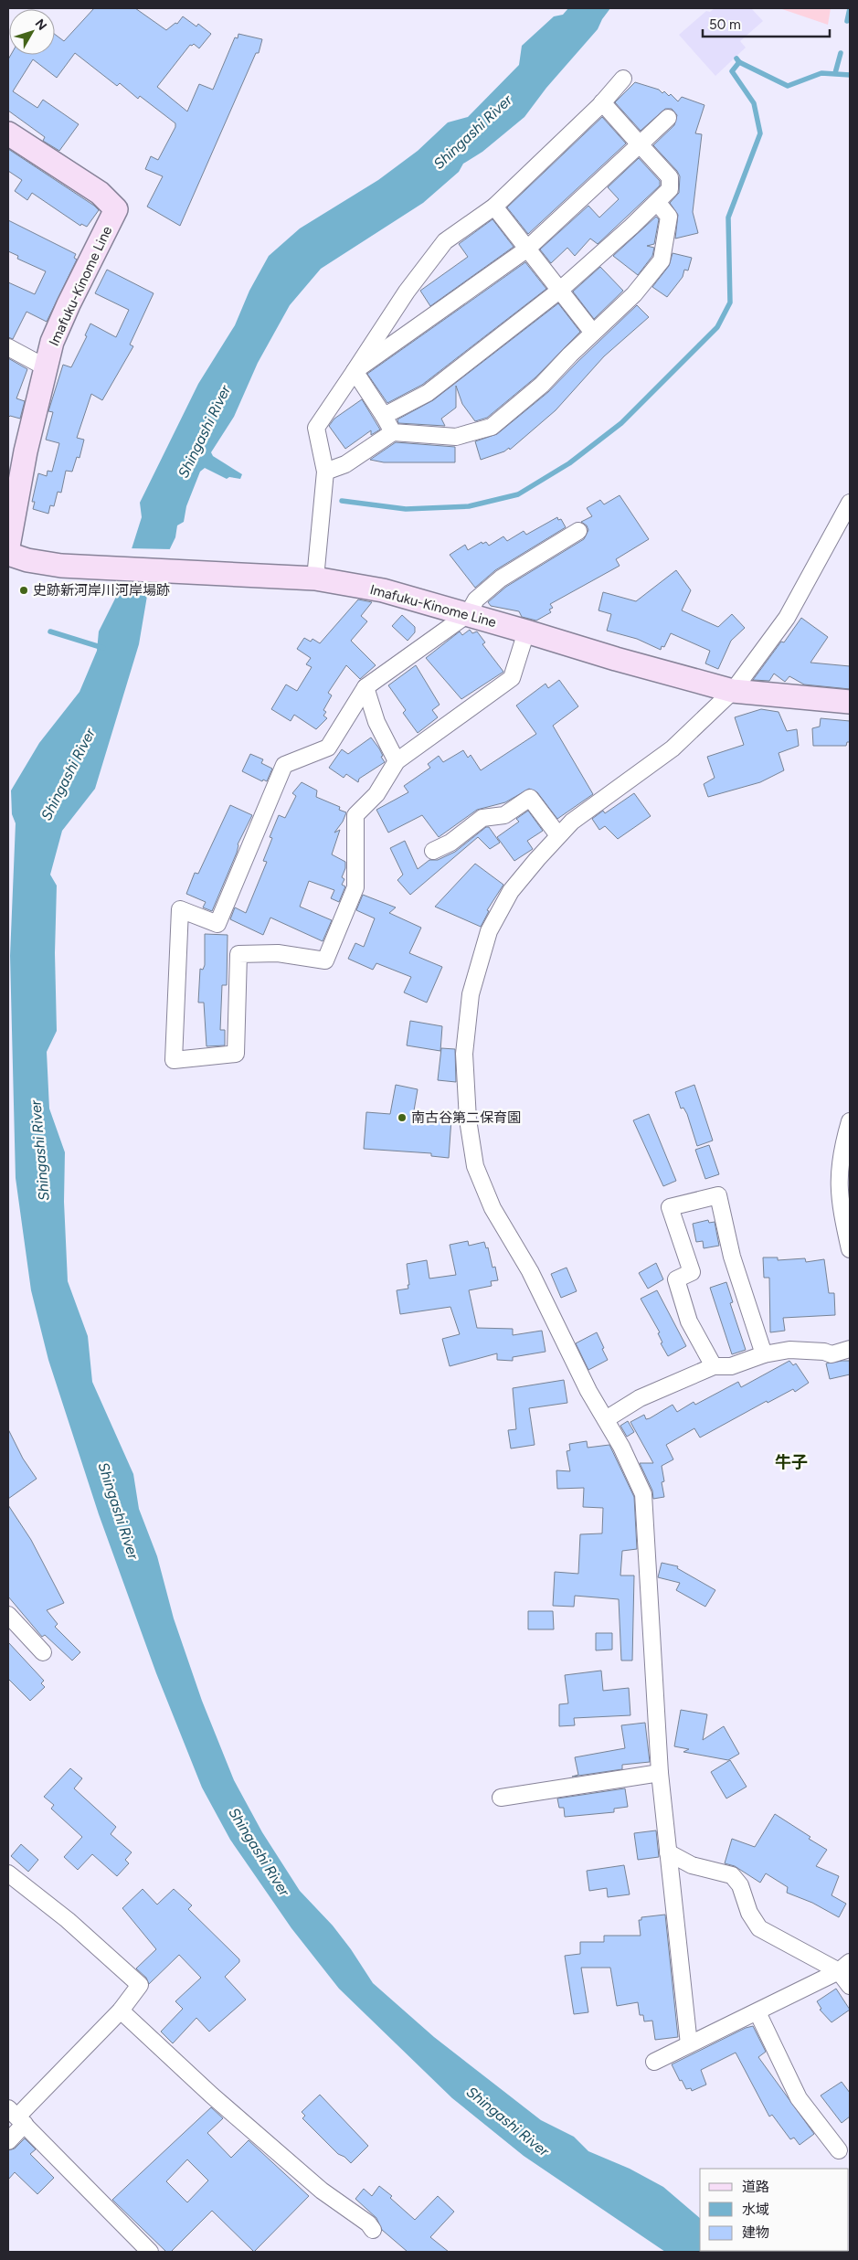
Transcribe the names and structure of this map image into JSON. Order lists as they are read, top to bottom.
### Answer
{
  "streets": {
    "main road": ["Imafuku-Kinome Line"]
  },
  "districts": ["牛子"],
  "water": ["Shingashi River"],
  "places": ["史跡新河岸川河岸場跡", "南古谷第二保育園"],
  "legend": ["道路", "水域", "建物"],
  "scale_bar": "50 m",
  "north": "top right"
}
